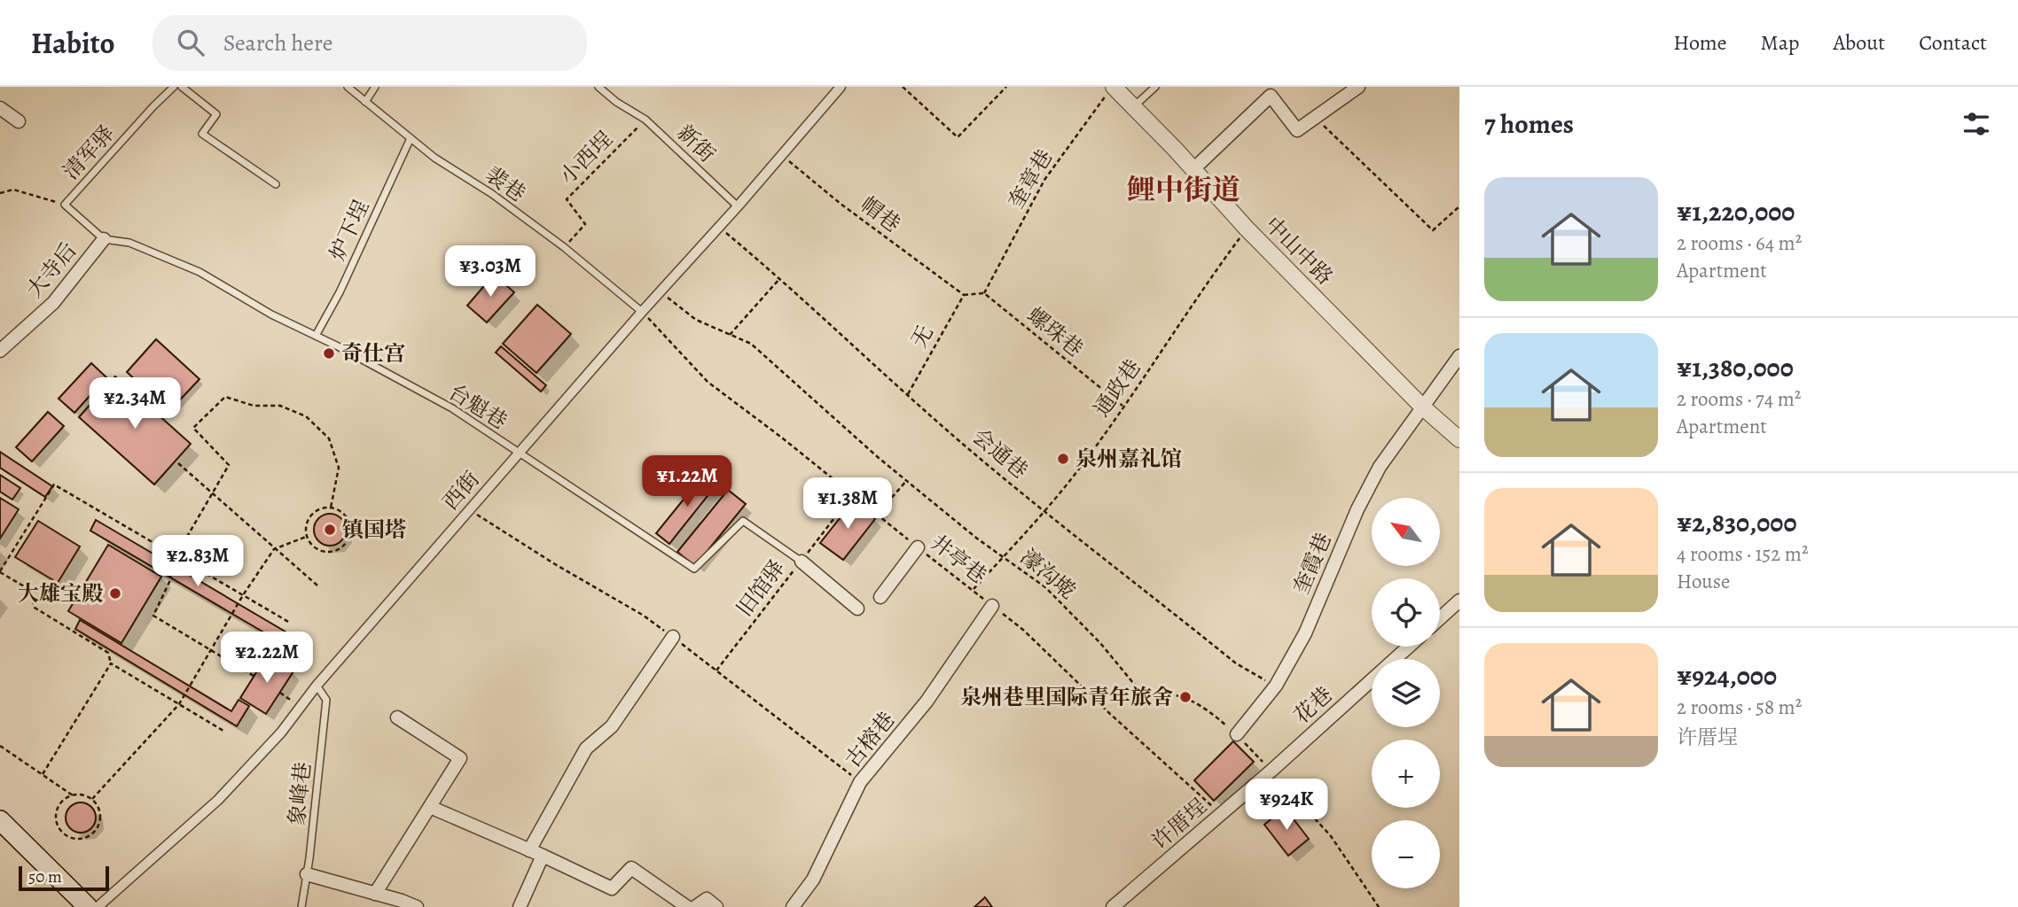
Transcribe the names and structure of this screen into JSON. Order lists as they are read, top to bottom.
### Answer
{
  "streets": {
    "street": [
      "中山中路",
      "大寺后",
      "西街",
      "奎霞巷",
      "花巷",
      "古榕巷",
      "许厝埕"
    ],
    "lane": [
      "新街",
      "清军驿",
      "裴巷",
      "炉下埕",
      "台魁巷",
      "象峰巷"
    ],
    "path": [
      "小西埕",
      "奎章巷",
      "帽巷",
      "螺珠巷",
      "无",
      "通政巷",
      "会通巷",
      "井亭巷",
      "濠沟墘",
      "旧馆驿"
    ]
  },
  "crossings": [
    ["新街", "小西埕"],
    ["新街", "西街"],
    ["清军驿", "大寺后"],
    ["清军驿", "台魁巷"],
    ["小西埕", "裴巷"],
    ["奎章巷", "中山中路"],
    ["奎章巷", "螺珠巷"],
    ["裴巷", "炉下埕"],
    ["裴巷", "西街"],
    ["裴巷", "井亭巷"],
    ["帽巷", "无"],
    ["帽巷", "西街"],
    ["炉下埕", "台魁巷"],
    ["中山中路", "通政巷"],
    ["中山中路", "奎霞巷"],
    ["大寺后", "台魁巷"],
    ["螺珠巷", "通政巷"],
    ["无", "会通巷"],
    ["通政巷", "会通巷"],
    ["通政巷", "井亭巷"],
    ["通政巷", "濠沟墘"],
    ["台魁巷", "西街"],
    ["台魁巷", "旧馆驿"],
    ["会通巷", "西街"],
    ["会通巷", "奎霞巷"],
    ["西街", "井亭巷"],
    ["西街", "濠沟墘"],
    ["西街", "象峰巷"],
    ["井亭巷", "旧馆驿"],
    ["井亭巷", "古榕巷"],
    ["井亭巷", "许厝埕"],
    ["奎霞巷", "濠沟墘"],
    ["濠沟墘", "花巷"],
    ["濠沟墘", "许厝埕"],
    ["花巷", "许厝埕"]
  ],
  "districts": ["鲤中街道"],
  "places": [
    "奇仕宫",
    "泉州嘉礼馆",
    "镇国塔",
    "大雄宝殿",
    "泉州巷里国际青年旅舍"
  ],
  "scale_bar": "50 m",
  "north": "top left",
  "page": {
    "header": "Habito",
    "search": "Search here",
    "nav": [
      "Home",
      "Map",
      "About",
      "Contact"
    ],
    "heading": "7 homes",
    "list": [
      {
        "name": "¥1,220,000",
        "note": "2 rooms · 64 m² · Apartment"
      },
      {
        "name": "¥1,380,000",
        "note": "2 rooms · 74 m² · Apartment"
      },
      {
        "name": "¥2,830,000",
        "note": "4 rooms · 152 m² · House"
      },
      {
        "name": "¥924,000",
        "note": "2 rooms · 58 m² · 许厝埕"
      }
    ],
    "price": [
      "¥3.03M",
      "¥2.34M",
      "¥1.22M",
      "¥1.38M",
      "¥2.83M",
      "¥2.22M",
      "¥924K"
    ],
    "map_buttons": ["+", "−"],
    "scale": "50 m"
  }
}
